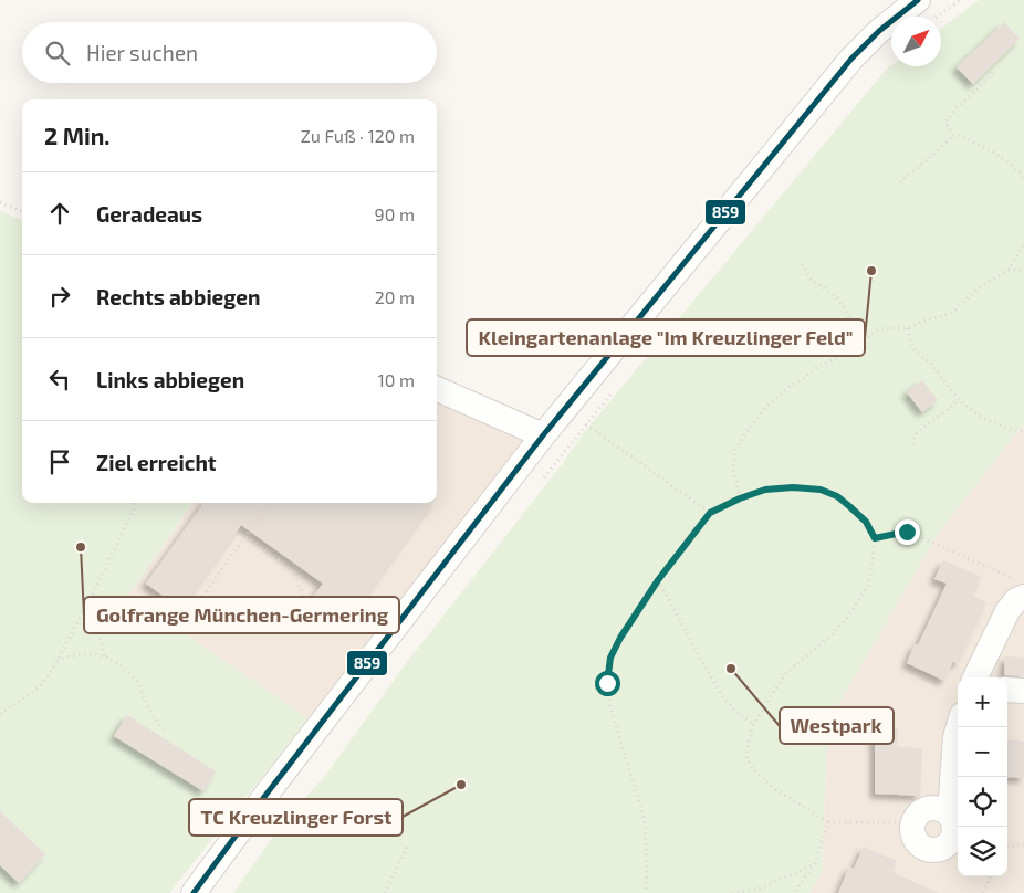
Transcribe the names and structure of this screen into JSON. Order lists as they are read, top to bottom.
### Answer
{
  "places": [
    "Kleingartenanlage \"Im Kreuzlinger Feld\"",
    "Golfrange München-Germering",
    "Westpark",
    "TC Kreuzlinger Forst"
  ],
  "lines": ["transit line 859"],
  "north": "top right",
  "page": {
    "search": "Hier suchen",
    "heading": ["2 Min.", "Zu Fuß · 120 m"],
    "list": [
      ["Geradeaus", "90 m"],
      ["Rechts abbiegen", "20 m"],
      ["Links abbiegen", "10 m"],
      "Ziel erreicht"
    ],
    "map_buttons": ["+", "−"]
  }
}
